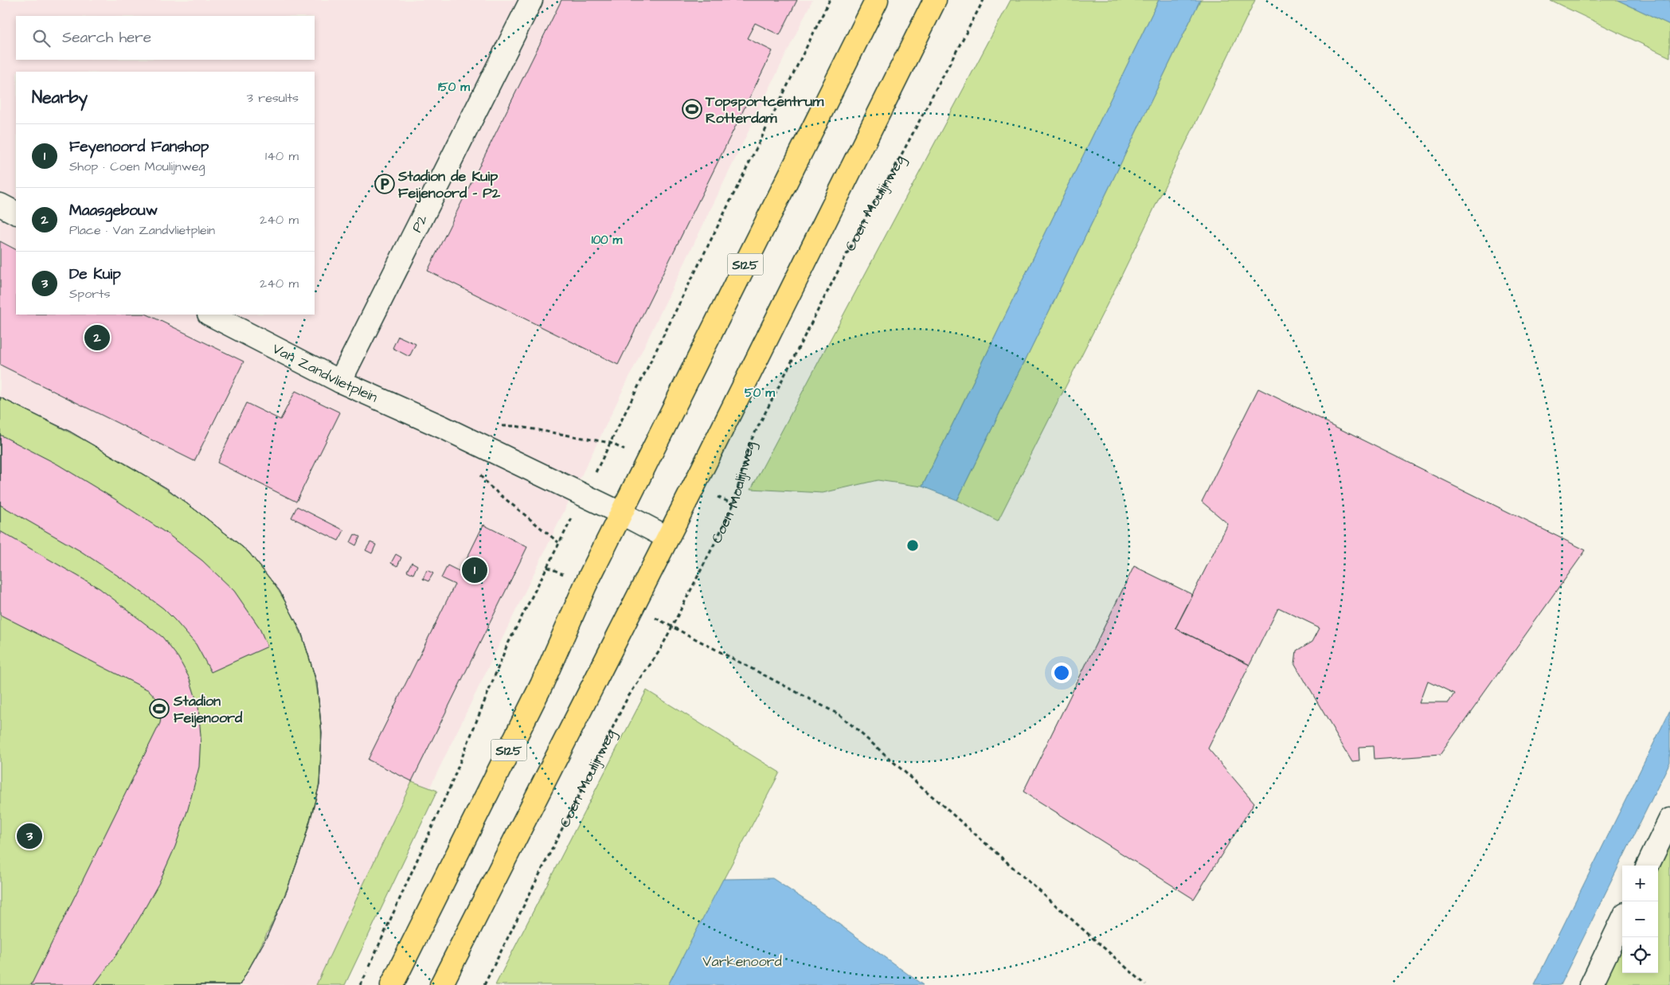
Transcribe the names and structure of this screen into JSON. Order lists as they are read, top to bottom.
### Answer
{
  "streets": {
    "main road": ["S125"],
    "street": ["P2", "Van Zandvlietplein"],
    "path": ["Coen Moulijnweg"]
  },
  "crossings": [
    ["P2", "Van Zandvlietplein"],
    ["S125", "Van Zandvlietplein"]
  ],
  "parks": ["Varkenoord"],
  "places": {
    "sports": ["Topsportcentrum Rotterdam", "Stadion Feijenoord"],
    "parking": ["Stadion de Kuip Feijenoord - P2"]
  },
  "page": {
    "search": "Search here",
    "heading": ["Nearby", "3 results"],
    "list": [
      {
        "mark": "1",
        "name": "Feyenoord Fanshop",
        "note": "Shop · Coen Moulijnweg",
        "value": "140 m"
      },
      {
        "mark": "2",
        "name": "Maasgebouw",
        "note": "Place · Van Zandvlietplein",
        "value": "240 m"
      },
      {
        "mark": "3",
        "name": "De Kuip",
        "note": "Sports",
        "value": "240 m"
      }
    ],
    "pins": ["2", "1", "3"],
    "map_buttons": ["+", "−"]
  },
  "rings": ["150 m", "100 m", "50 m"]
}
